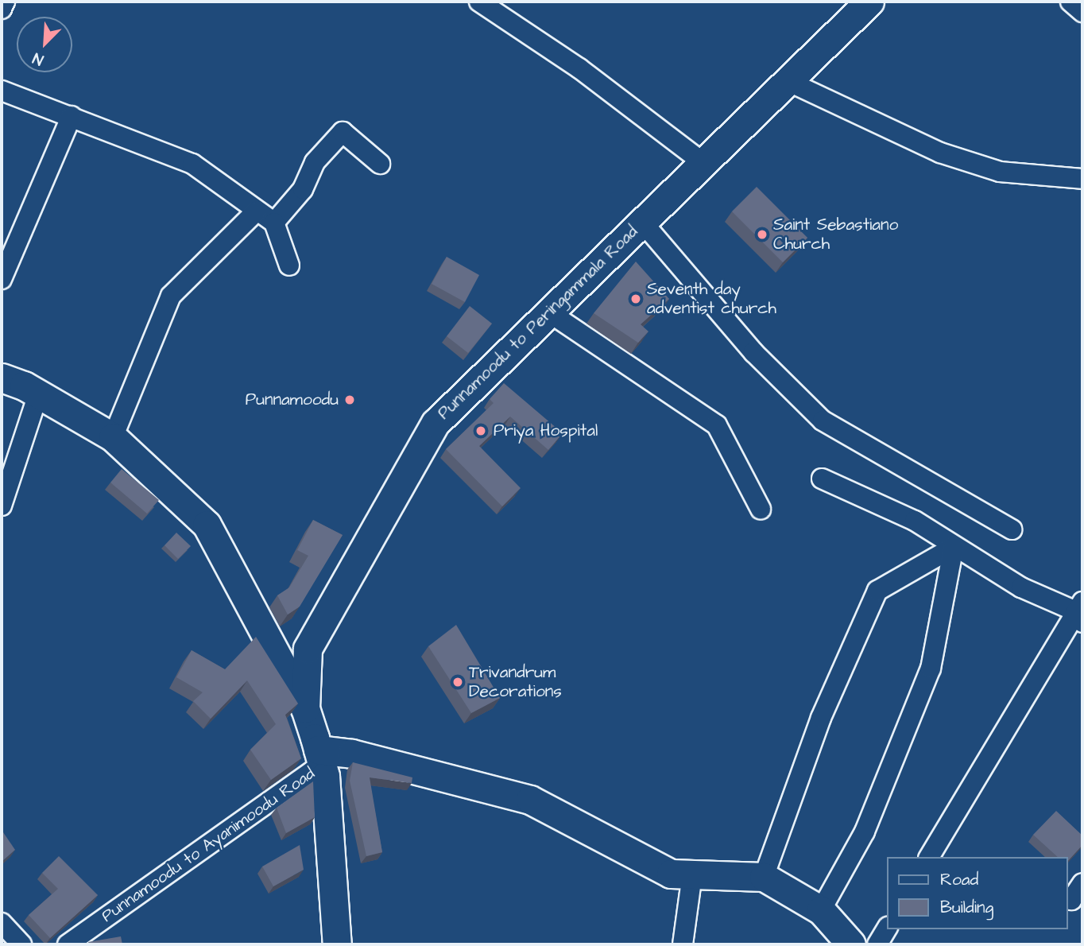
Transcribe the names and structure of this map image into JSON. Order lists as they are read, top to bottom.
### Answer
{
  "streets": {
    "main road": ["Punnamoodu to Peringammala Road"],
    "street": ["Punnamoodu to Ayanimoodu Road"]
  },
  "places": [
    "Saint Sebastiano Church",
    "Seventh day adventist church",
    "Punnamoodu",
    "Priya Hospital",
    "Trivandrum Decorations"
  ],
  "legend": ["Road", "Building"],
  "north": "bottom left"
}
